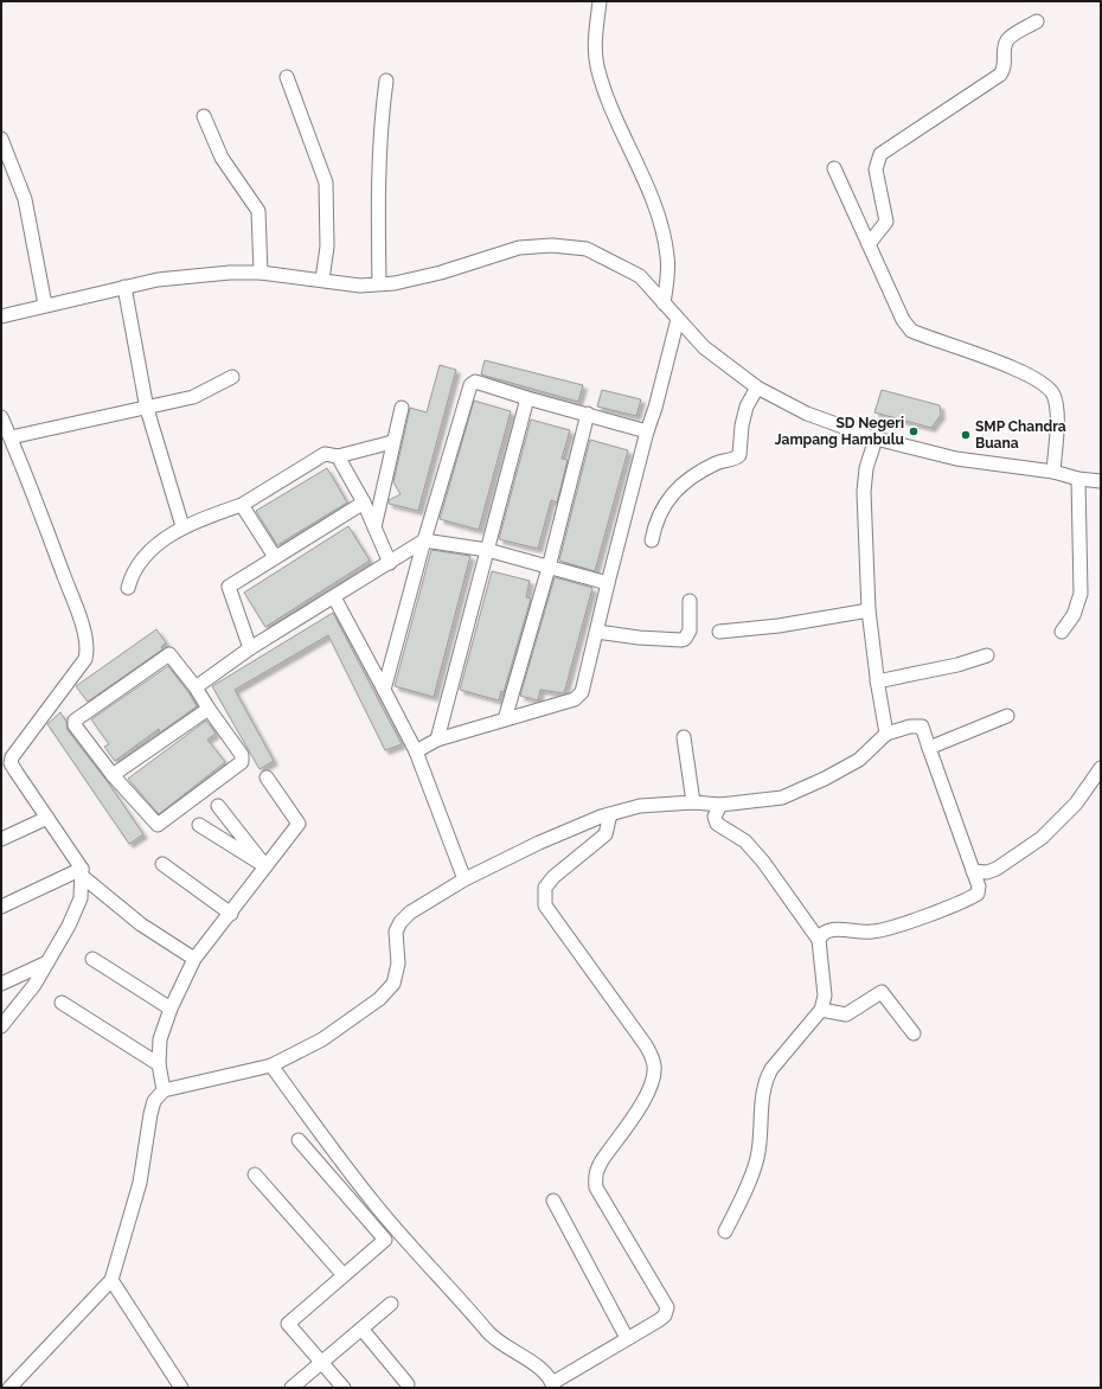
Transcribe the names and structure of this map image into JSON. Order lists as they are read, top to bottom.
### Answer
{
  "places": ["SD Negeri Jampang Hambulu", "SMP Chandra Buana"]
}
